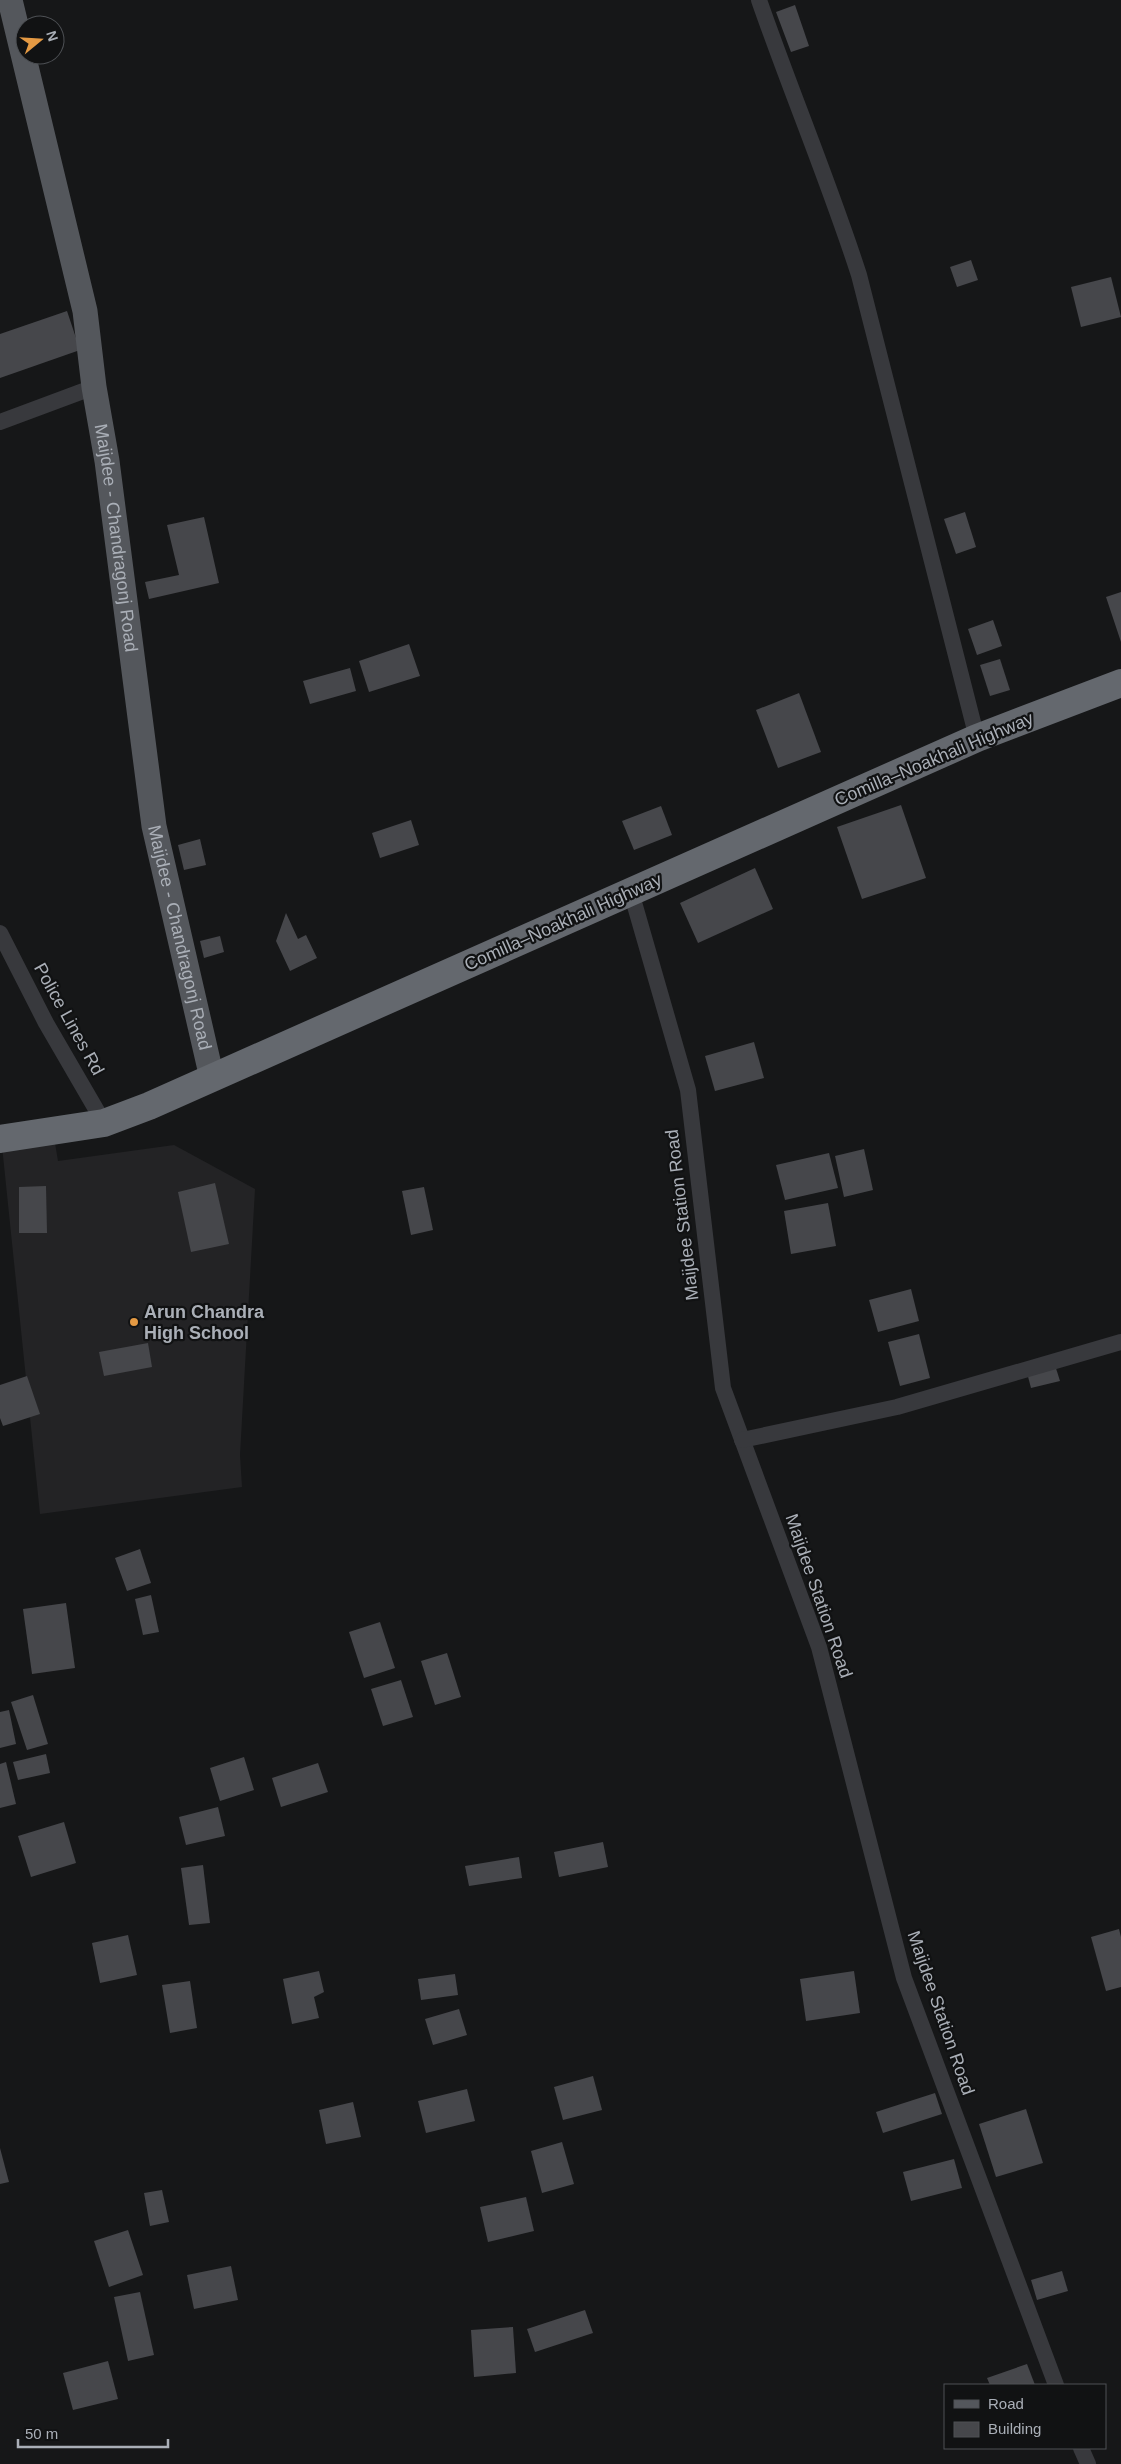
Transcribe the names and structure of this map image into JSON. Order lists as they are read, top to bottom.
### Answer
{
  "streets": {
    "highway": ["Comilla–Noakhali Highway"],
    "main road": ["Maijdee - Chandragonj Road"],
    "street": ["Police Lines Rd", "Maijdee Station Road"]
  },
  "crossings": [
    ["Maijdee - Chandragonj Road", "Comilla–Noakhali Highway"],
    ["Comilla–Noakhali Highway", "Police Lines Rd"],
    ["Comilla–Noakhali Highway", "Maijdee Station Road"]
  ],
  "places": ["Arun Chandra High School"],
  "legend": ["Road", "Building"],
  "scale_bar": "50 m",
  "north": "right"
}
